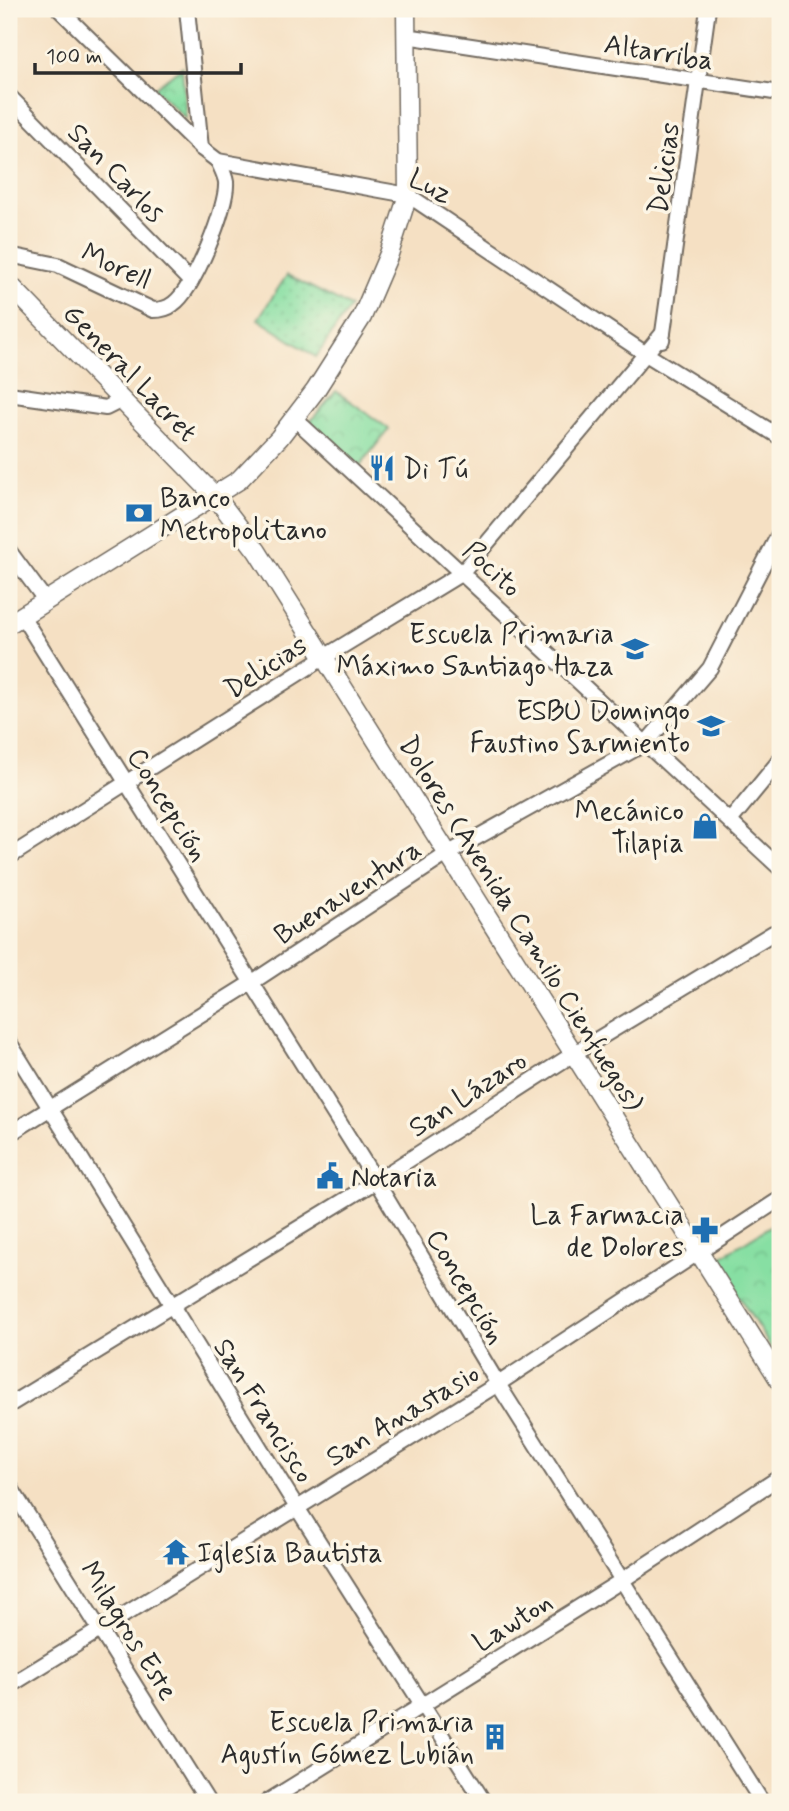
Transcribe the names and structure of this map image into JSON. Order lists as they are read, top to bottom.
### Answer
{
  "streets": {
    "main road": ["General Lacret", "Dolores (Avenida Camilo Cienfuegos)"],
    "street": [
      "Altarriba",
      "Delicias",
      "San Carlos",
      "Luz",
      "Morell",
      "Pocito",
      "Concepción",
      "Buenaventura",
      "San Lázaro",
      "San Francisco",
      "San Anastasio",
      "Lawton",
      "Milagros Este"
    ]
  },
  "crossings": [
    ["Altarriba", "Delicias"],
    ["Delicias", "Luz"],
    ["Delicias", "Pocito"],
    ["Delicias", "Concepción"],
    ["Delicias", "Dolores (Avenida Camilo Cienfuegos)"],
    ["San Carlos", "Morell"],
    ["Luz", "Morell"],
    ["General Lacret", "Dolores (Avenida Camilo Cienfuegos)"],
    ["Pocito", "Buenaventura"],
    ["Concepción", "Buenaventura"],
    ["Concepción", "San Lázaro"],
    ["Concepción", "San Anastasio"],
    ["Concepción", "Lawton"],
    ["Buenaventura", "Dolores (Avenida Camilo Cienfuegos)"],
    ["Buenaventura", "San Francisco"],
    ["Dolores (Avenida Camilo Cienfuegos)", "San Lázaro"],
    ["Dolores (Avenida Camilo Cienfuegos)", "San Anastasio"],
    ["San Lázaro", "San Francisco"],
    ["San Francisco", "San Anastasio"],
    ["San Francisco", "Lawton"],
    ["San Anastasio", "Milagros Este"]
  ],
  "places": {
    "restaurant": ["Di Tú"],
    "bank": ["Banco Metropolitano"],
    "school or university": ["Escuela Primaria Máximo Santiago Haza", "ESBU Domingo Faustino Sarmiento"],
    "shop": ["Mecánico Tilapia"],
    "public building": ["Notaria"],
    "pharmacy": ["La Farmacia de Dolores"],
    "temple": ["Iglesia Bautista"],
    "building": ["Escuela Primaria Agustín Gómez Lubián"]
  },
  "scale_bar": "100 m"
}
